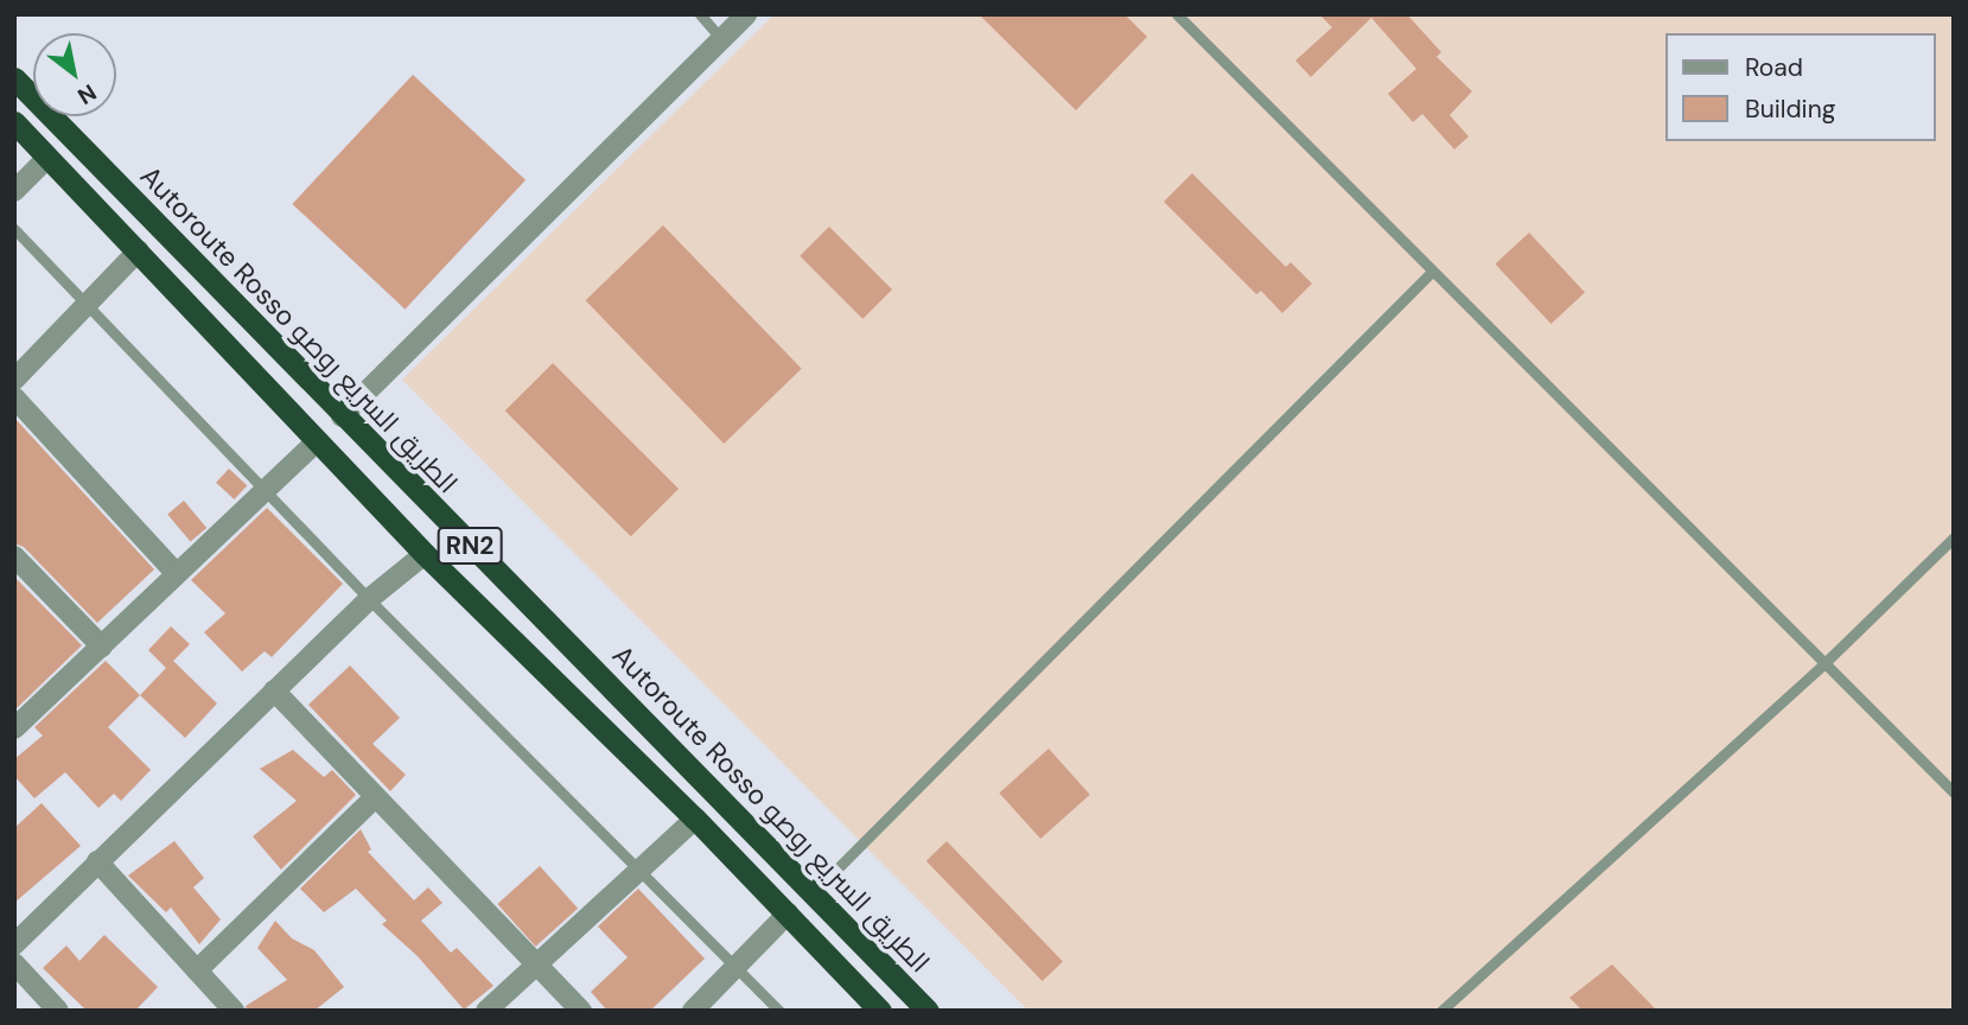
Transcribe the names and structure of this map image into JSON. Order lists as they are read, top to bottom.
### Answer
{
  "streets": {
    "highway": ["Autoroute Rosso الطريق السريع روصو", "RN2"]
  },
  "legend": ["Road", "Building"],
  "north": "bottom right"
}
